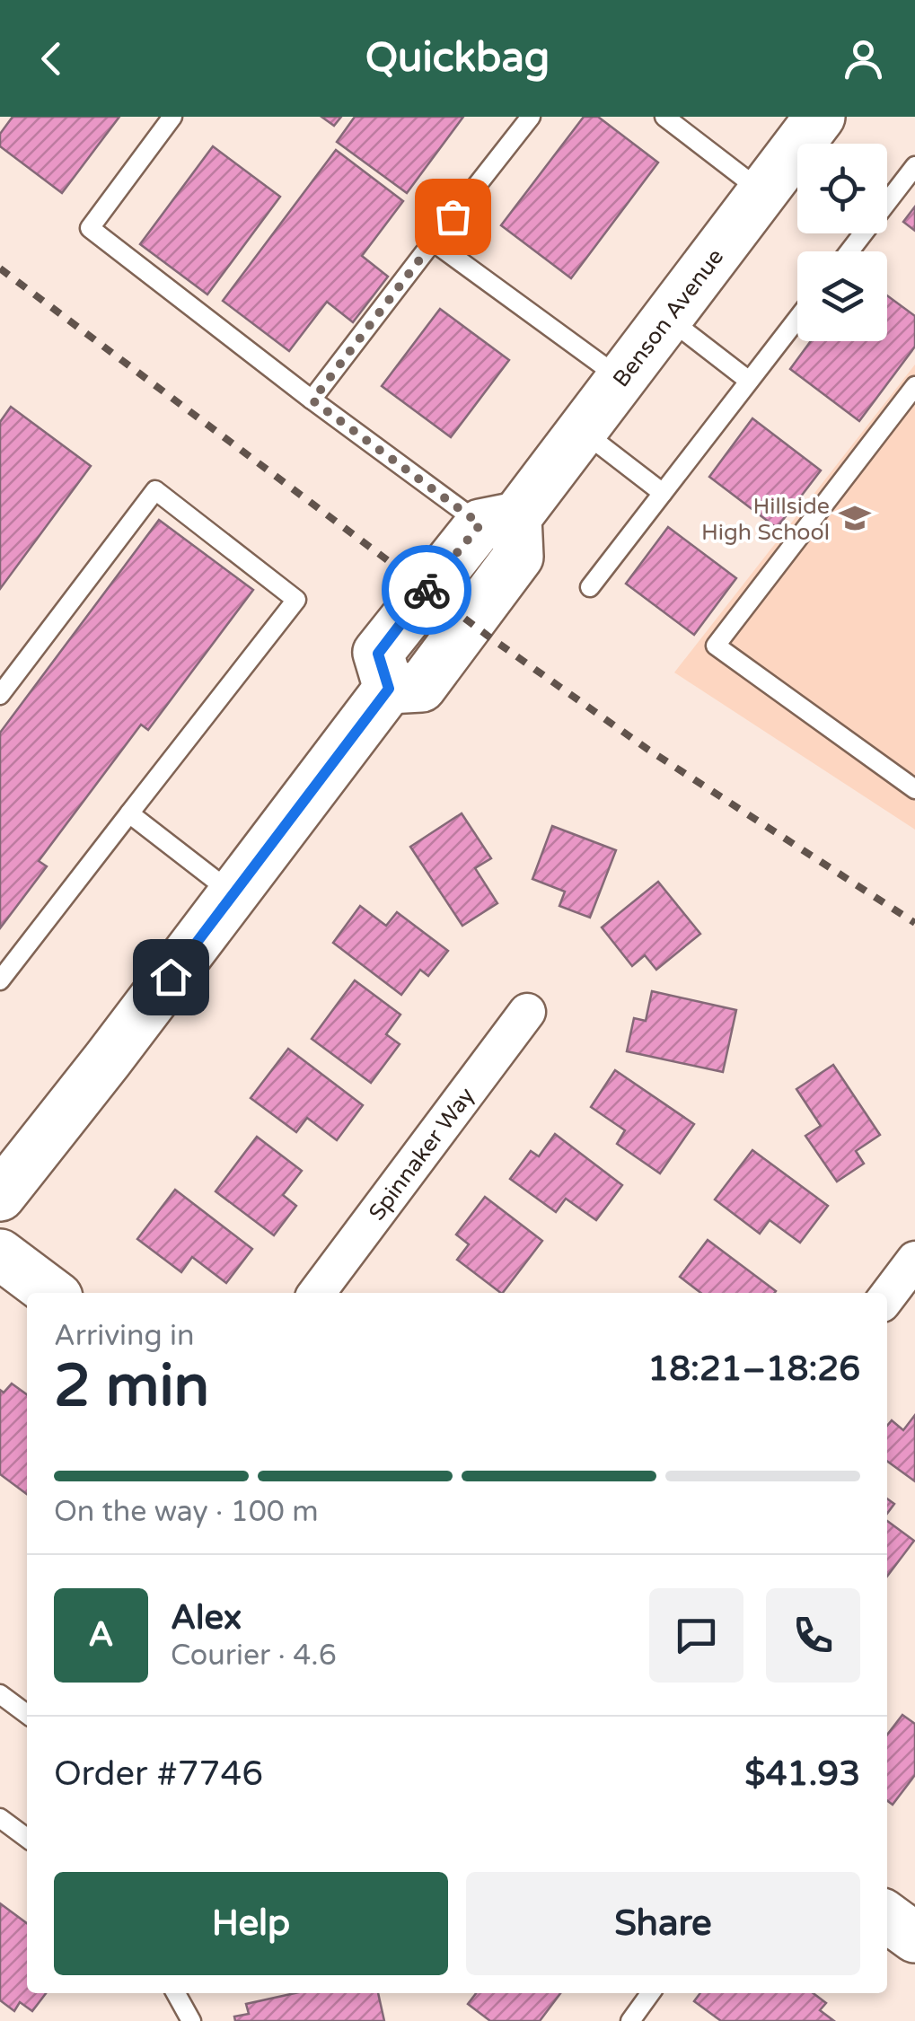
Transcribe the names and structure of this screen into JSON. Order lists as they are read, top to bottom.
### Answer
{
  "streets": {
    "main road": ["Benson Avenue"],
    "street": ["Spinnaker Way"]
  },
  "places": {
    "school or university": ["Hillside High School"]
  },
  "page": {
    "header": "Quickbag",
    "heading": ["2 min", "Arriving in", "18:21–18:26"],
    "panel": [
      "Alex",
      "Courier · 4.6",
      "Order #7746",
      "$41.93"
    ],
    "bar": "On the way · 100 m",
    "round": "A",
    "buttons": ["Help", "Share"]
  }
}
